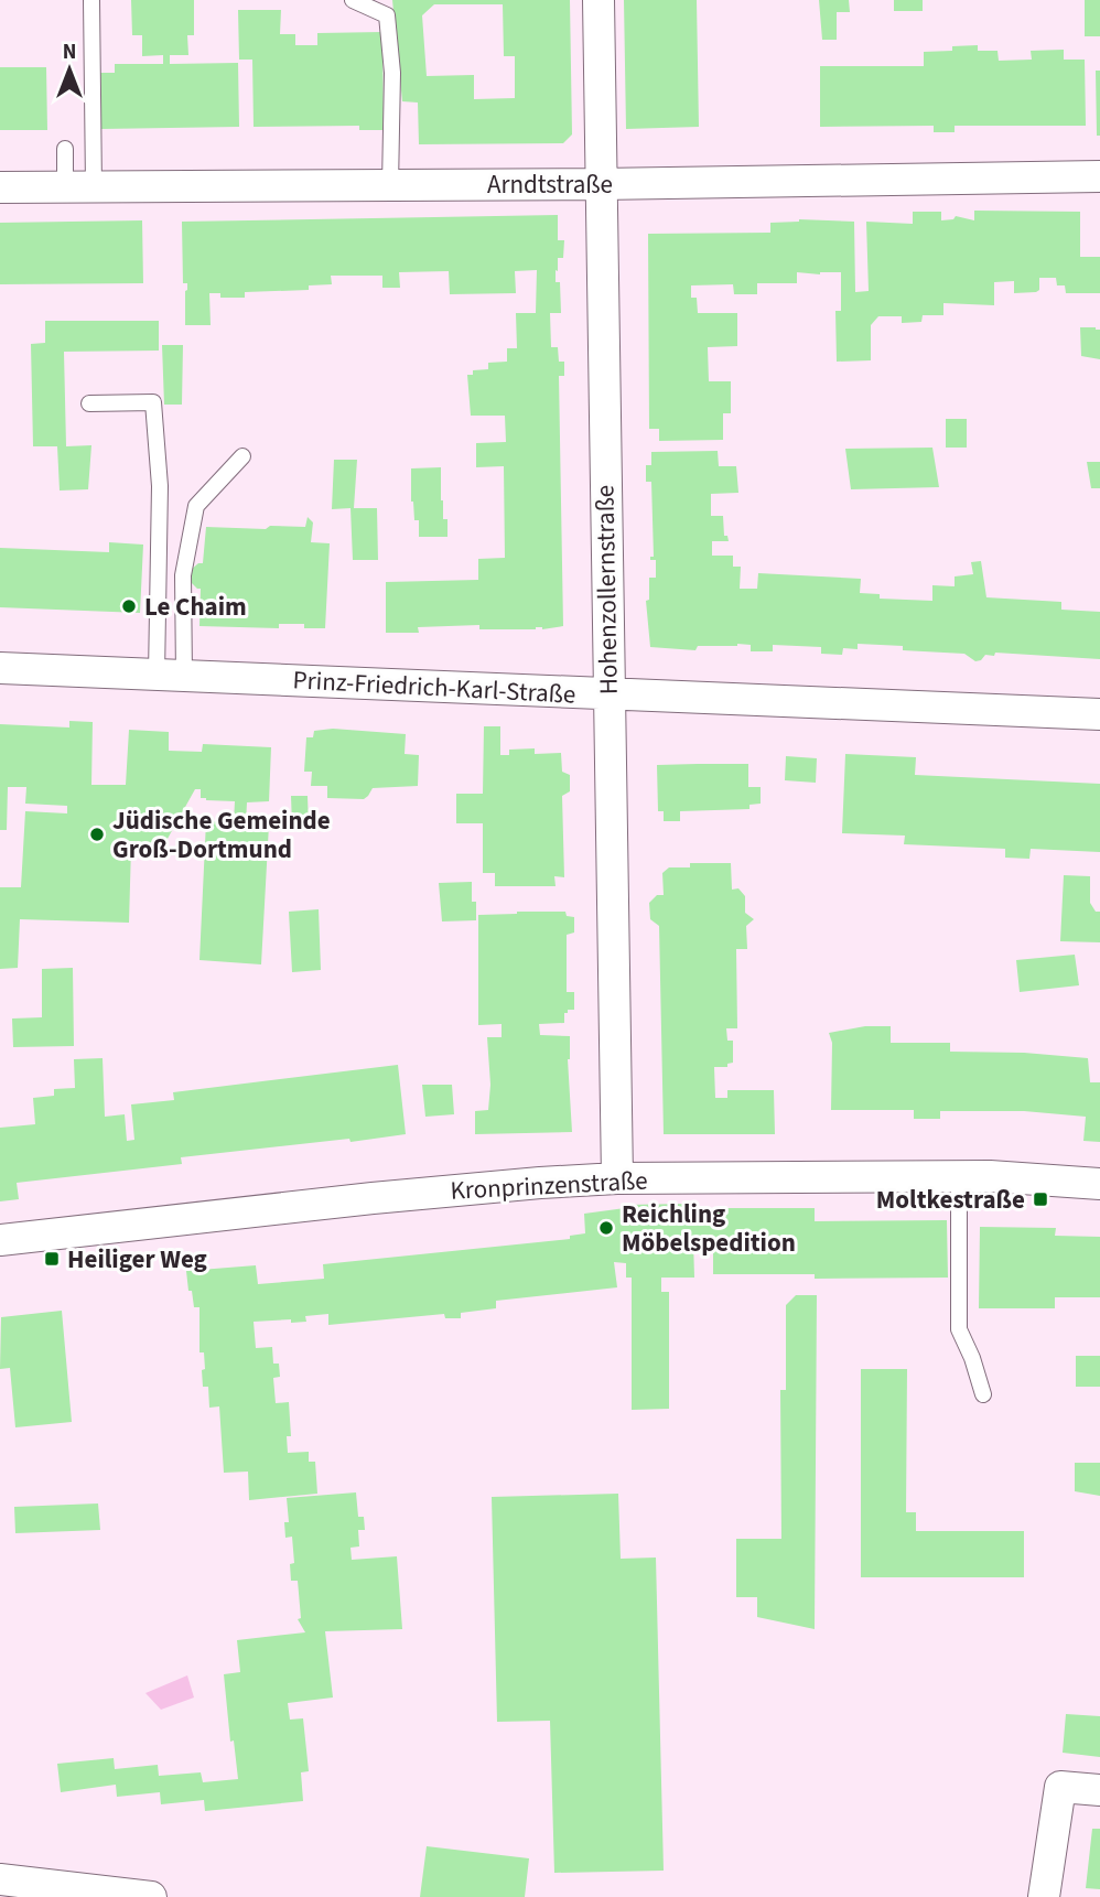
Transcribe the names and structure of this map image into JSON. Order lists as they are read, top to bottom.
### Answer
{
  "streets": {
    "street": [
      "Arndtstraße",
      "Hohenzollernstraße",
      "Prinz-Friedrich-Karl-Straße",
      "Kronprinzenstraße"
    ]
  },
  "crossings": [
    ["Arndtstraße", "Hohenzollernstraße"],
    ["Hohenzollernstraße", "Prinz-Friedrich-Karl-Straße"],
    ["Hohenzollernstraße", "Kronprinzenstraße"]
  ],
  "places": {
    "other": ["Le Chaim", "Jüdische Gemeinde Groß-Dortmund", "Reichling Möbelspedition"],
    "transit": ["Moltkestraße", "Heiliger Weg"]
  },
  "north": "top"
}
